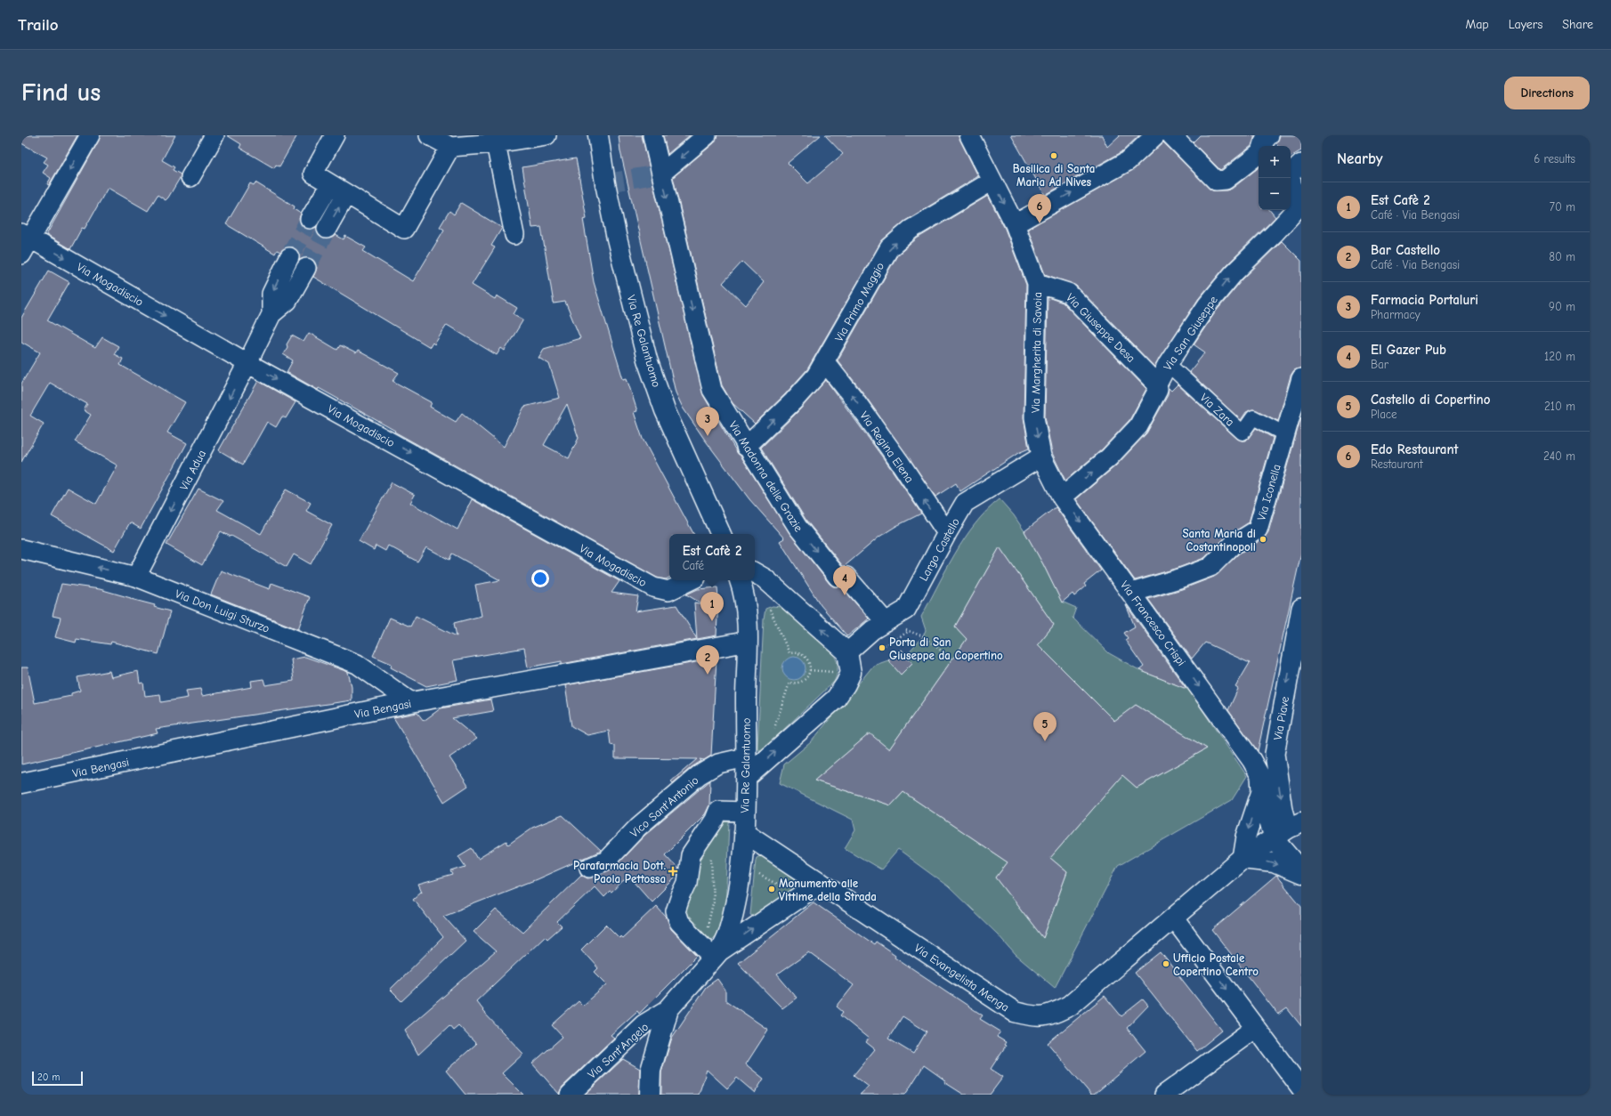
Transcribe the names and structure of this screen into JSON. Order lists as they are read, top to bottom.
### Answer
{
  "streets": {
    "street": [
      "Via Mogadiscio",
      "Via Primo Maggio",
      "Via Giuseppe Desa",
      "Via San Giuseppe",
      "Via Re Galantuomo",
      "Via Margherita di Savoia",
      "Via Zara",
      "Via Regina Elena",
      "Via Adua",
      "Via Madonna delle Grazie",
      "Via Iconella",
      "Largo Castello",
      "Via Don Luigi Sturzo",
      "Via Francesco Crispi",
      "Via Bengasi",
      "Via Piave",
      "Vico Sant'Antonio",
      "Via Evangelista Menga",
      "Via Sant'Angelo"
    ]
  },
  "crossings": [
    ["Via Mogadiscio", "Via Adua"],
    ["Via Primo Maggio", "Via Margherita di Savoia"],
    ["Via Primo Maggio", "Via Regina Elena"],
    ["Via Primo Maggio", "Via Madonna delle Grazie"],
    ["Via Giuseppe Desa", "Via San Giuseppe"],
    ["Via Giuseppe Desa", "Via Margherita di Savoia"],
    ["Via San Giuseppe", "Via Zara"],
    ["Via San Giuseppe", "Via Francesco Crispi"],
    ["Via Re Galantuomo", "Via Bengasi"],
    ["Via Re Galantuomo", "Vico Sant'Antonio"],
    ["Via Re Galantuomo", "Via Evangelista Menga"],
    ["Via Margherita di Savoia", "Largo Castello"],
    ["Via Margherita di Savoia", "Via Francesco Crispi"],
    ["Via Zara", "Via Iconella"],
    ["Via Regina Elena", "Largo Castello"],
    ["Via Adua", "Via Don Luigi Sturzo"],
    ["Via Madonna delle Grazie", "Largo Castello"],
    ["Via Iconella", "Via Francesco Crispi"],
    ["Largo Castello", "Via Francesco Crispi"],
    ["Via Don Luigi Sturzo", "Via Bengasi"],
    ["Via Francesco Crispi", "Via Piave"],
    ["Via Francesco Crispi", "Via Evangelista Menga"],
    ["Via Piave", "Via Evangelista Menga"]
  ],
  "one_way": [
    "Via Mogadiscio",
    "Via Primo Maggio",
    "Via San Giuseppe",
    "Via Margherita di Savoia",
    "Via Regina Elena",
    "Via Adua",
    "Via Madonna delle Grazie",
    "Via Francesco Crispi",
    "Via Piave"
  ],
  "places": {
    "other": [
      "Basilica di Santa Maria Ad Nives",
      "Santa Maria di Costantinopoli",
      "Porta di San Giuseppe da Copertino",
      "Monumento alle Vittime della Strada",
      "Ufficio Postale Copertino Centro"
    ],
    "health": ["Parafarmacia Dott. Paola Pettossa"]
  },
  "scale_bar": "20 m",
  "page": {
    "header": "Trailo",
    "nav": ["Map", "Layers", "Share"],
    "buttons": "Directions",
    "title": "Find us",
    "heading": ["Nearby", "6 results"],
    "map_buttons": ["+", "−"],
    "list": [
      {
        "mark": "1",
        "name": "Est Cafè 2",
        "note": "Café · Via Bengasi",
        "value": "70 m"
      },
      {
        "mark": "2",
        "name": "Bar Castello",
        "note": "Café · Via Bengasi",
        "value": "80 m"
      },
      {
        "mark": "3",
        "name": "Farmacia Portaluri",
        "note": "Pharmacy",
        "value": "90 m"
      },
      {
        "mark": "4",
        "name": "El Gazer Pub",
        "note": "Bar",
        "value": "120 m"
      },
      {
        "mark": "5",
        "name": "Castello di Copertino",
        "note": "Place",
        "value": "210 m"
      },
      {
        "mark": "6",
        "name": "Edo Restaurant",
        "note": "Restaurant",
        "value": "240 m"
      }
    ],
    "pins": [
      "6",
      "3",
      "4",
      "1",
      "2",
      "5"
    ],
    "popup": ["Est Cafè 2", "Café"],
    "scale": "20 m"
  }
}
